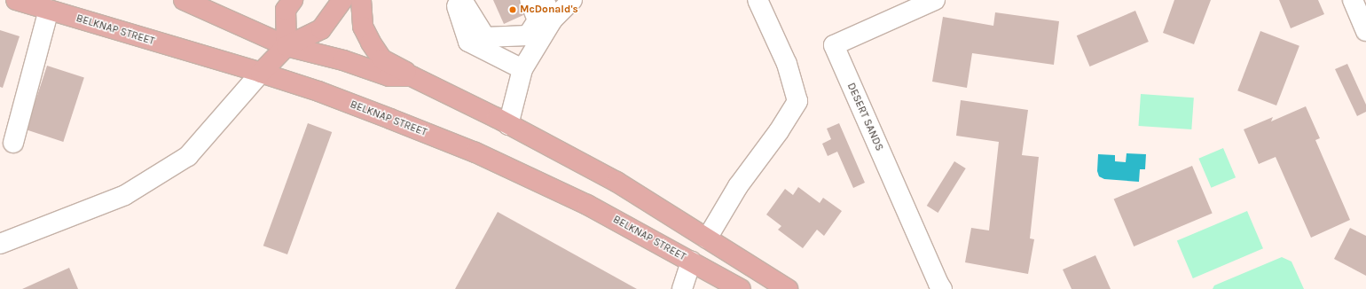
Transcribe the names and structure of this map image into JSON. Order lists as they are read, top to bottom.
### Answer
{
  "streets": {
    "main road": ["BELKNAP STREET"],
    "street": ["DESERT SANDS"]
  },
  "places": ["McDonald's"]
}
